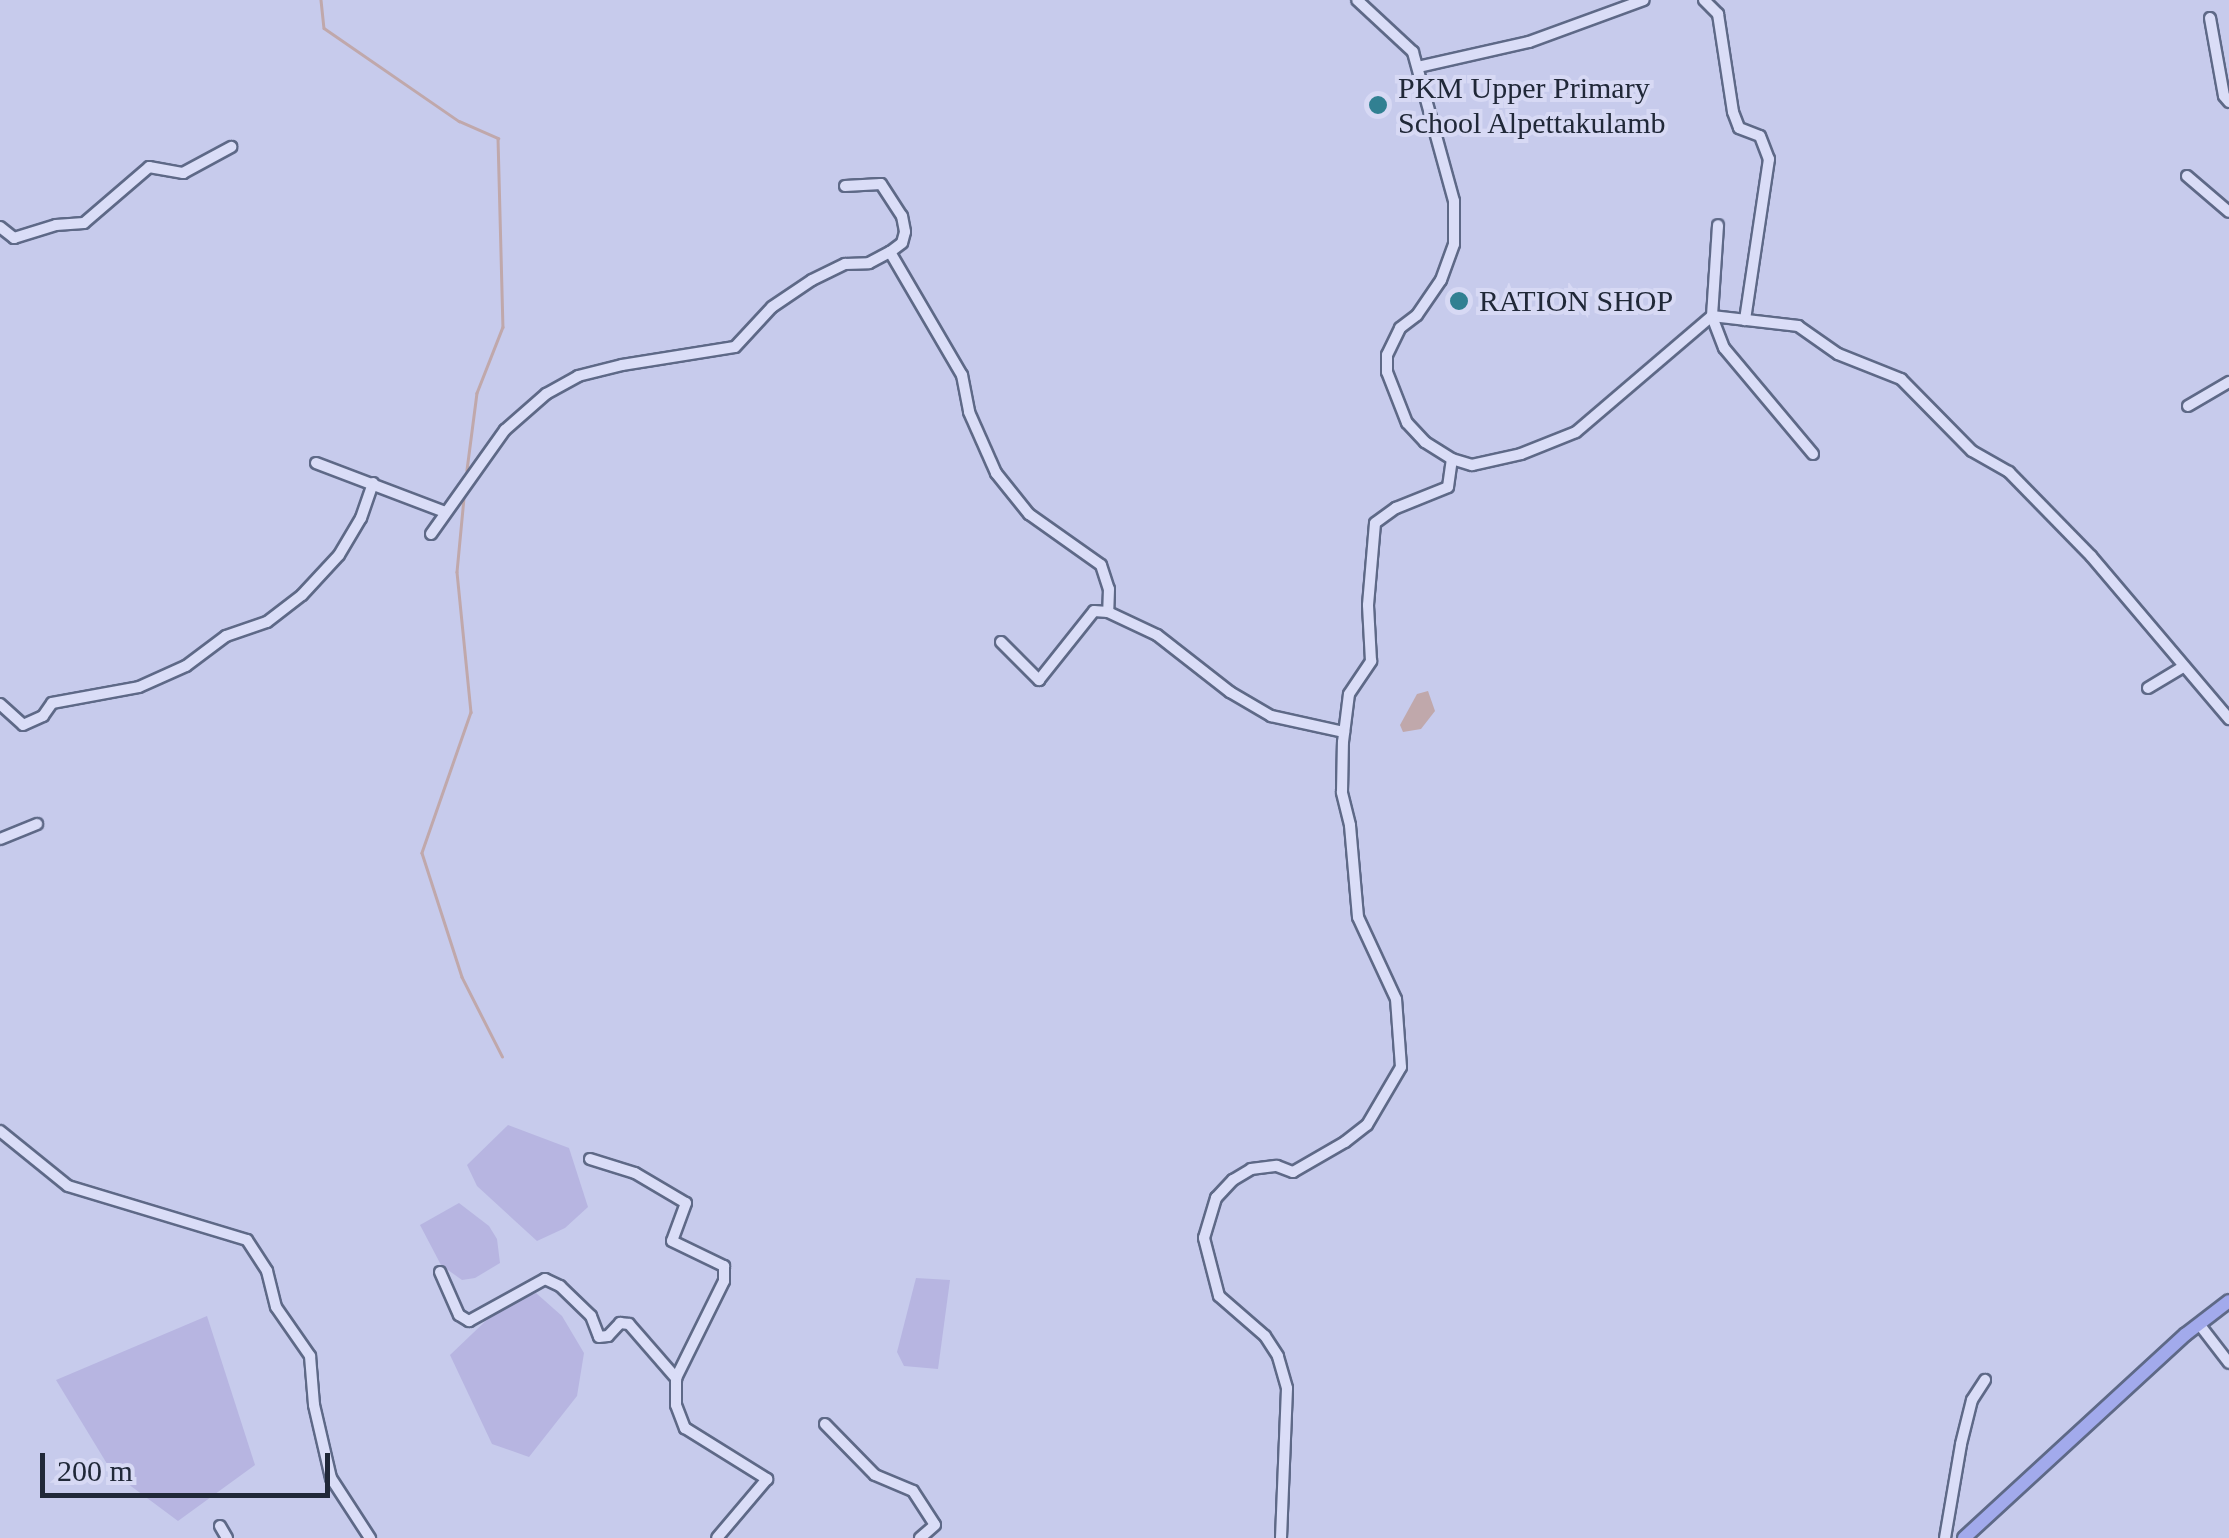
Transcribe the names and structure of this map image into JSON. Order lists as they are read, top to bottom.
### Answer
{
  "places": ["PKM Upper Primary School Alpettakulamb", "RATION SHOP"],
  "scale_bar": "200 m"
}
